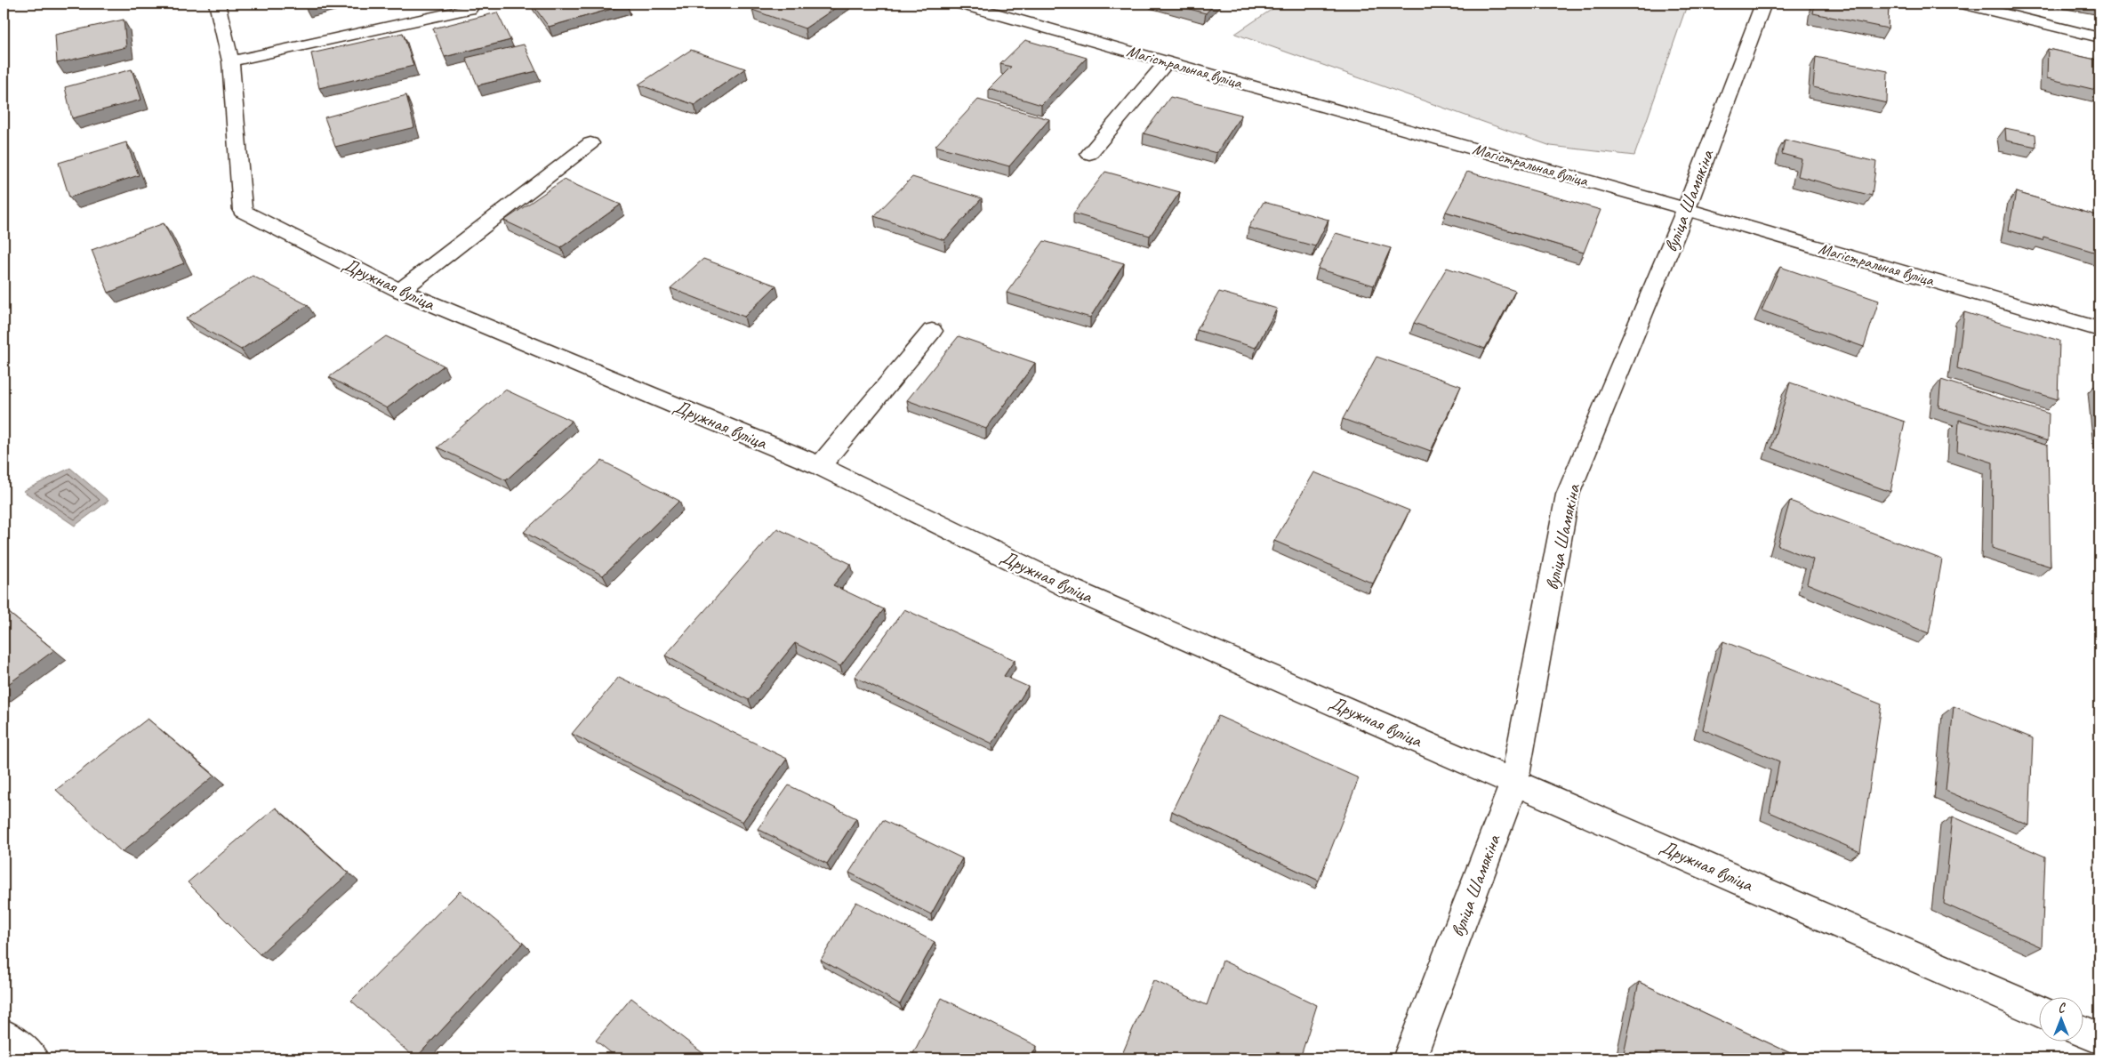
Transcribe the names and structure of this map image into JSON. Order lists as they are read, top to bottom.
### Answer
{
  "streets": {
    "street": ["Магістральная вуліца", "вуліца Шамякіна", "Дружная вуліца"]
  },
  "crossings": [
    ["Магістральная вуліца", "вуліца Шамякіна"],
    ["вуліца Шамякіна", "Дружная вуліца"]
  ],
  "north": "top"
}
